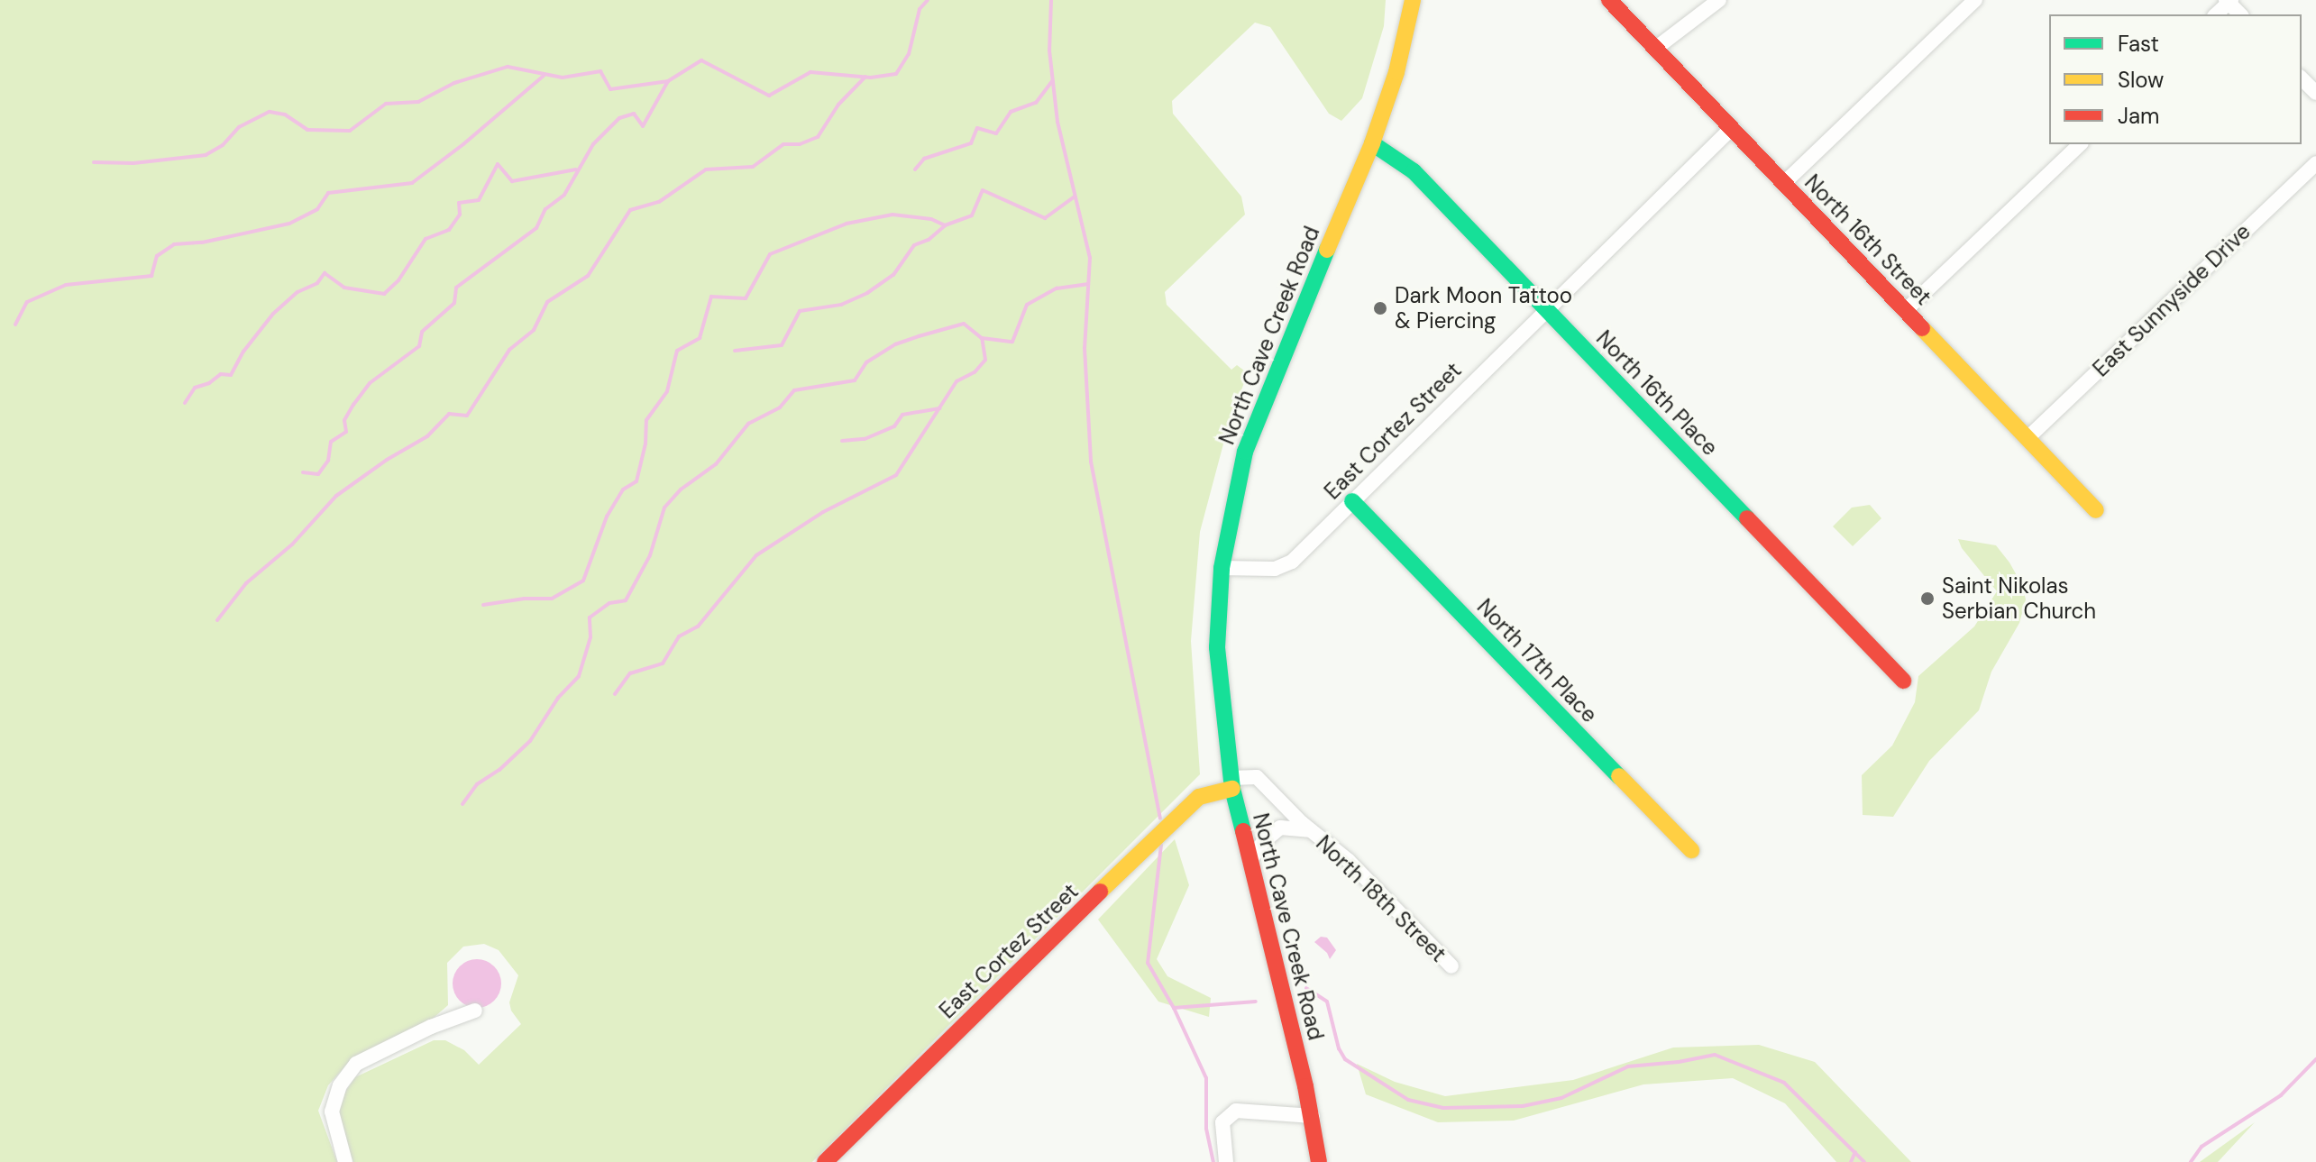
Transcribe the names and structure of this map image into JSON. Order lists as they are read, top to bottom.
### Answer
{
  "streets": {
    "street": [
      "North 16th Street",
      "East Sunnyside Drive",
      "North Cave Creek Road",
      "North 16th Place",
      "East Cortez Street",
      "North 17th Place",
      "North 18th Street"
    ]
  },
  "crossings": [
    ["North 16th Street", "East Sunnyside Drive"],
    ["North 16th Street", "East Cortez Street"],
    ["North Cave Creek Road", "North 16th Place"],
    ["North Cave Creek Road", "East Cortez Street"],
    ["North Cave Creek Road", "North 18th Street"],
    ["North 16th Place", "East Cortez Street"],
    ["East Cortez Street", "North 17th Place"],
    ["East Cortez Street", "North 18th Street"]
  ],
  "places": ["Dark Moon Tattoo & Piercing", "Saint Nikolas Serbian Church"],
  "legend": ["Fast", "Slow", "Jam"]
}
